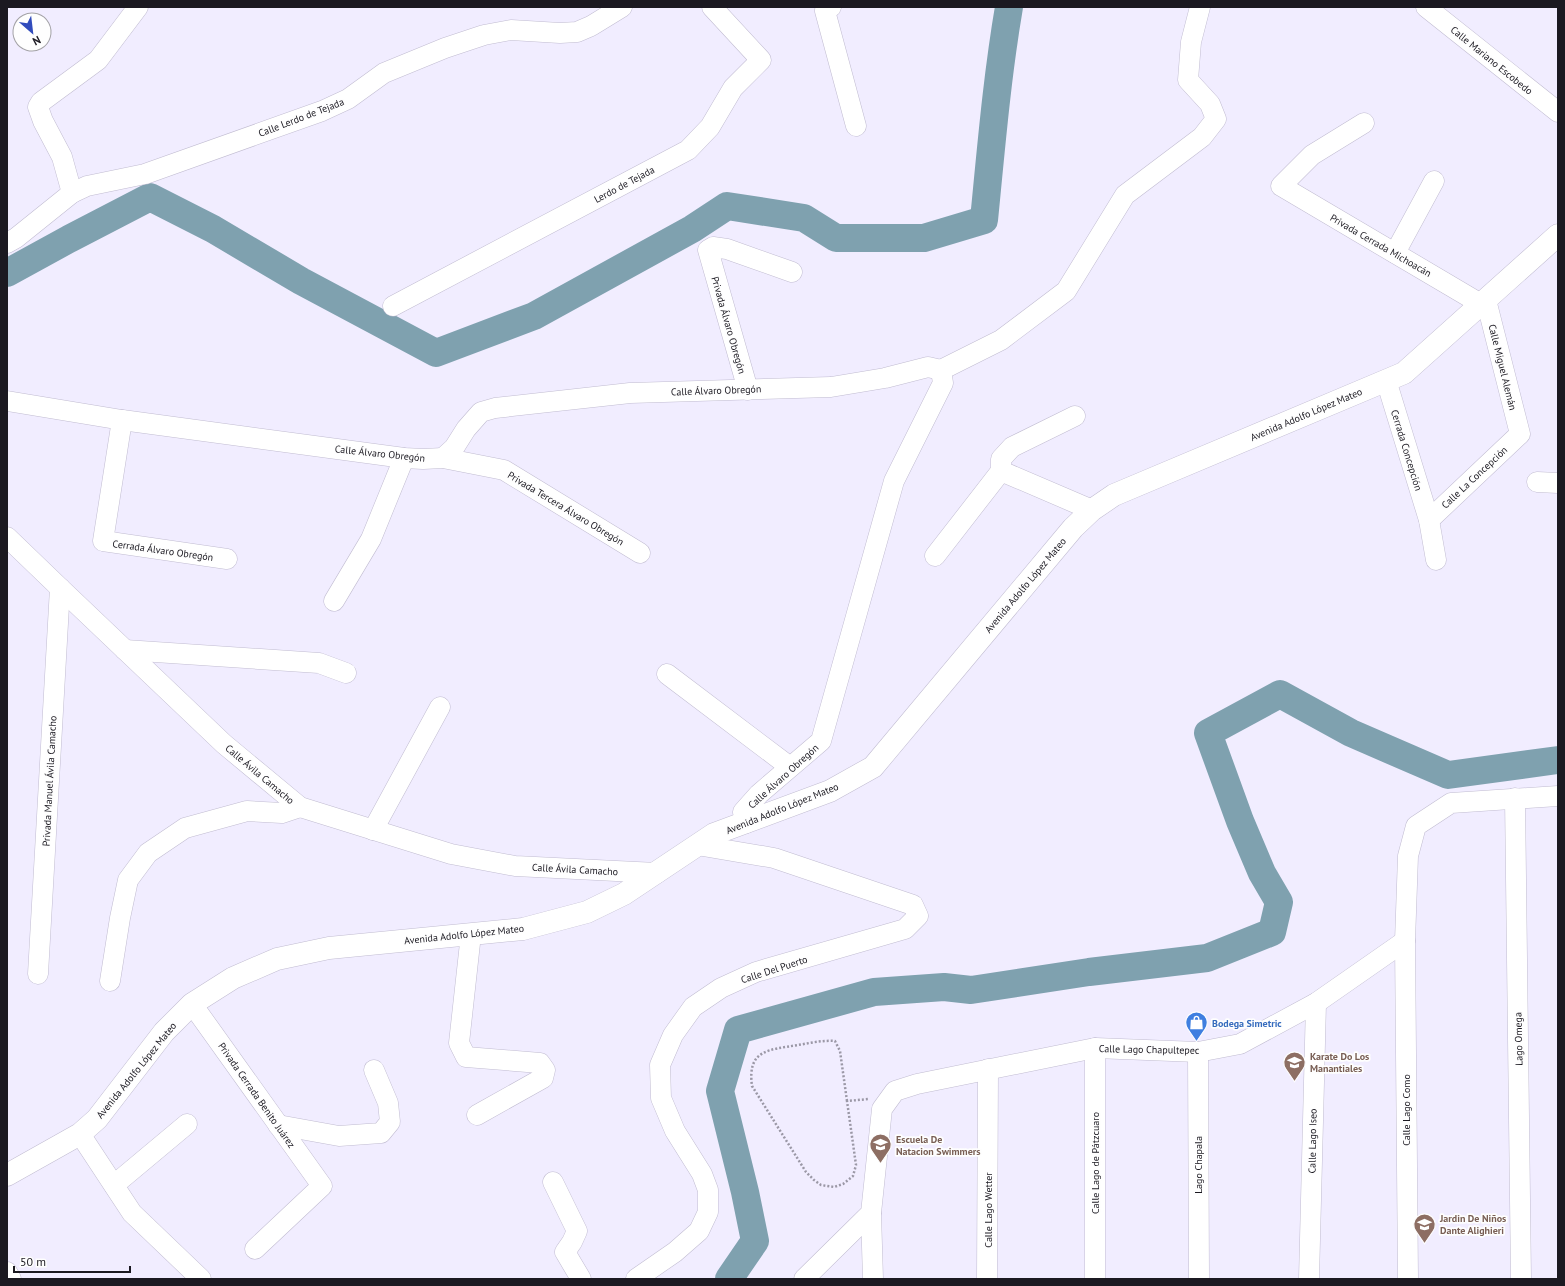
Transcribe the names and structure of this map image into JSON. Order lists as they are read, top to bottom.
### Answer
{
  "streets": {
    "main road": ["Avenida Adolfo López Mateo"],
    "street": [
      "Calle Mariano Escobedo",
      "Calle Lerdo de Tejada",
      "Lerdo de Tejada",
      "Privada Cerrada Michoacán",
      "Privada Álvaro Obregón",
      "Calle Miguel Alemán",
      "Calle Álvaro Obregón",
      "Cerrada Concepción",
      "Calle La Concepción",
      "Privada Tercera Álvaro Obregón",
      "Cerrada Álvaro Obregón",
      "Calle Ávila Camacho",
      "Privada Manuel Ávila Camacho",
      "Calle Del Puerto",
      "Lago Omega",
      "Calle Lago Chapultepec",
      "Privada Cerrada Benito Juárez",
      "Calle Lago Como",
      "Calle Lago Iseo",
      "Calle Lago de Pátzcuaro",
      "Lago Chapala",
      "Calle Lago Wetter"
    ]
  },
  "crossings": [
    ["Privada Cerrada Michoacán", "Calle Miguel Alemán"],
    ["Privada Cerrada Michoacán", "Avenida Adolfo López Mateo"],
    ["Privada Álvaro Obregón", "Calle Álvaro Obregón"],
    ["Calle Miguel Alemán", "Avenida Adolfo López Mateo"],
    ["Calle Miguel Alemán", "Calle La Concepción"],
    ["Calle Álvaro Obregón", "Avenida Adolfo López Mateo"],
    ["Calle Álvaro Obregón", "Privada Tercera Álvaro Obregón"],
    ["Calle Álvaro Obregón", "Cerrada Álvaro Obregón"],
    ["Avenida Adolfo López Mateo", "Cerrada Concepción"],
    ["Avenida Adolfo López Mateo", "Calle Ávila Camacho"],
    ["Avenida Adolfo López Mateo", "Calle Del Puerto"],
    ["Avenida Adolfo López Mateo", "Privada Cerrada Benito Juárez"],
    ["Cerrada Concepción", "Calle La Concepción"],
    ["Calle Ávila Camacho", "Privada Manuel Ávila Camacho"],
    ["Calle Lago Chapultepec", "Calle Lago Como"],
    ["Calle Lago Chapultepec", "Calle Lago Iseo"],
    ["Calle Lago Chapultepec", "Calle Lago de Pátzcuaro"],
    ["Calle Lago Chapultepec", "Lago Chapala"],
    ["Calle Lago Chapultepec", "Calle Lago Wetter"]
  ],
  "places": {
    "shop": ["Bodega Simetric"],
    "school or university": ["Karate Do Los Manantiales", "Escuela De Natacion Swimmers", "Jardin De Niños Dante Alighieri"]
  },
  "scale_bar": "50 m",
  "north": "bottom right"
}
